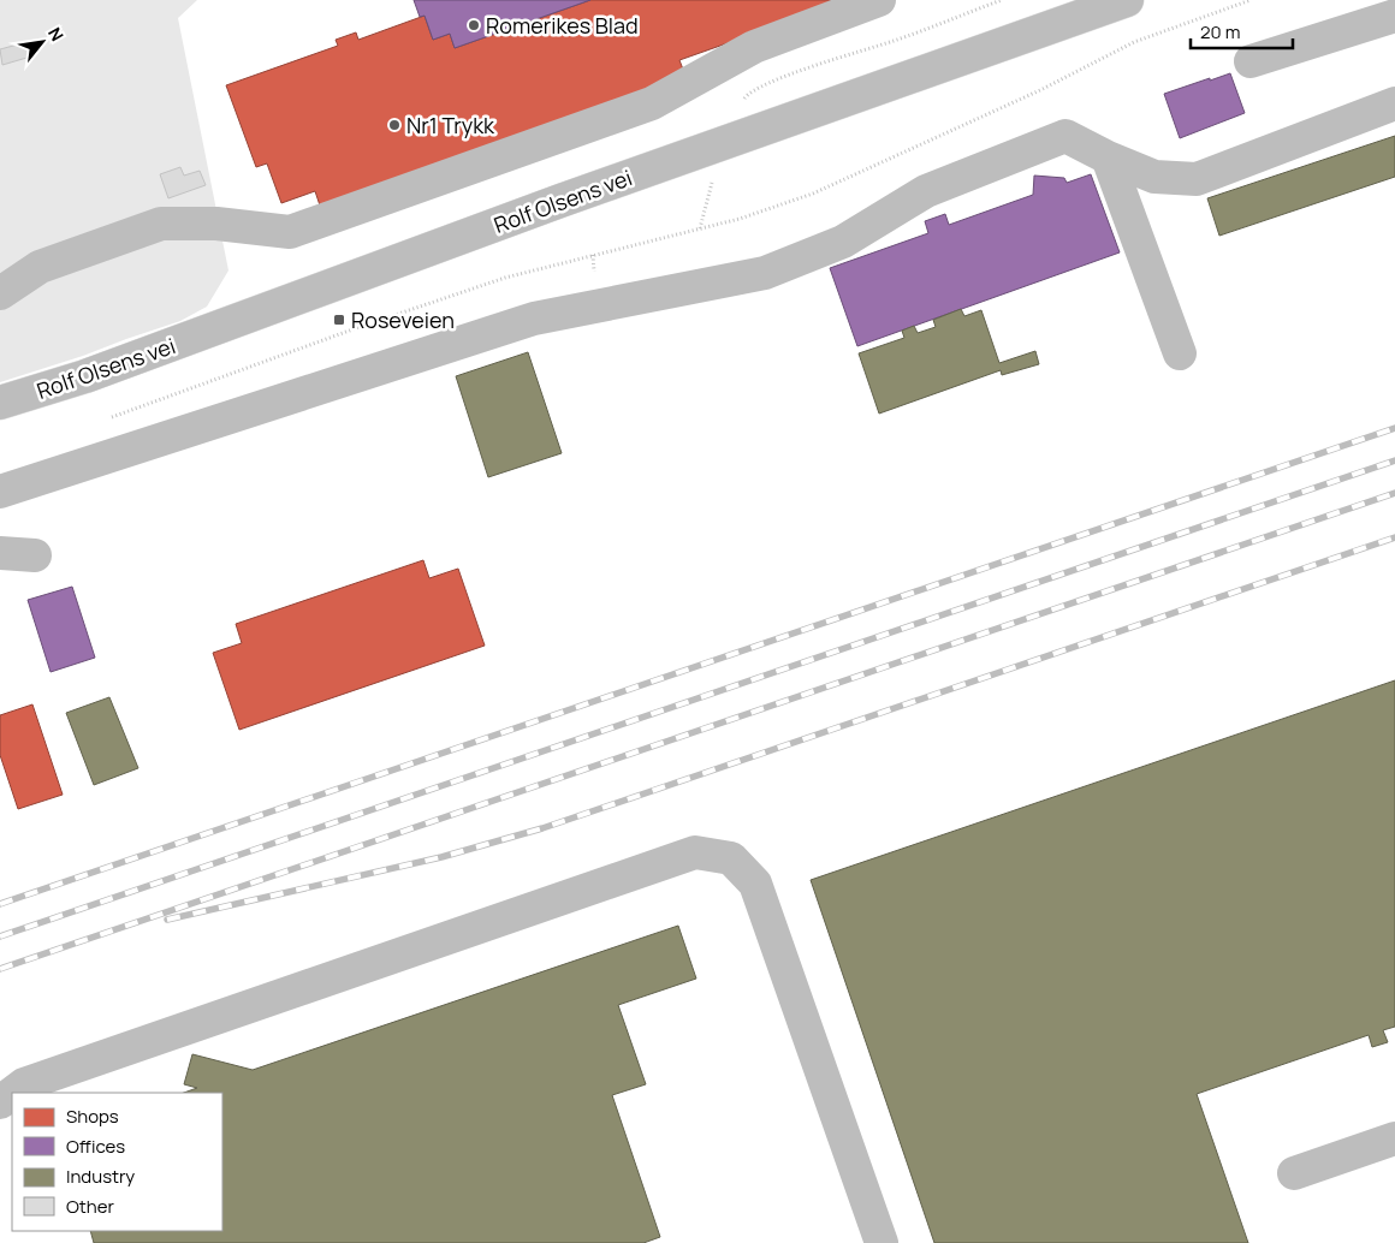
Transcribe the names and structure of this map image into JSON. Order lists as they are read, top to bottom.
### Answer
{
  "streets": {
    "main road": ["Rolf Olsens vei"]
  },
  "places": {
    "other": ["Romerikes Blad", "Nr1 Trykk"],
    "transit": ["Roseveien"]
  },
  "legend": [
    "Shops",
    "Offices",
    "Industry",
    "Other"
  ],
  "scale_bar": "20 m",
  "north": "top right"
}
